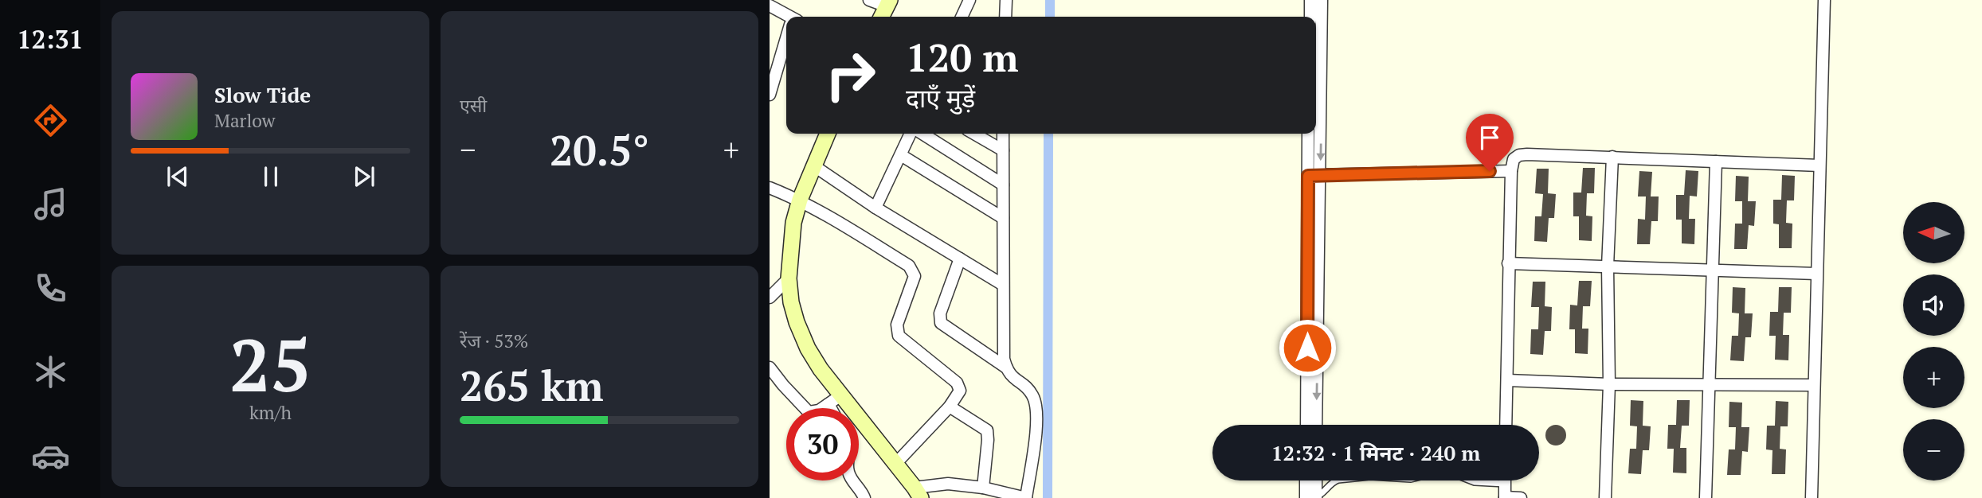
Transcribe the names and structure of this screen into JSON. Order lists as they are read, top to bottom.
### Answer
{
  "north": "left",
  "page": {
    "tabs": "12:31",
    "tile": [
      "एसी",
      ["25", "km/h"],
      ["रेंज · 53%", "265 km"]
    ],
    "turn": ["120 m", "दाएँ मुड़ें"],
    "song": ["Slow Tide", "Marlow"],
    "heat": ["−", "20.5°", "+"],
    "map_buttons": ["+", "−"],
    "limit": "30",
    "trip": "12:32 · 1 मिनट · 240 m"
  }
}
